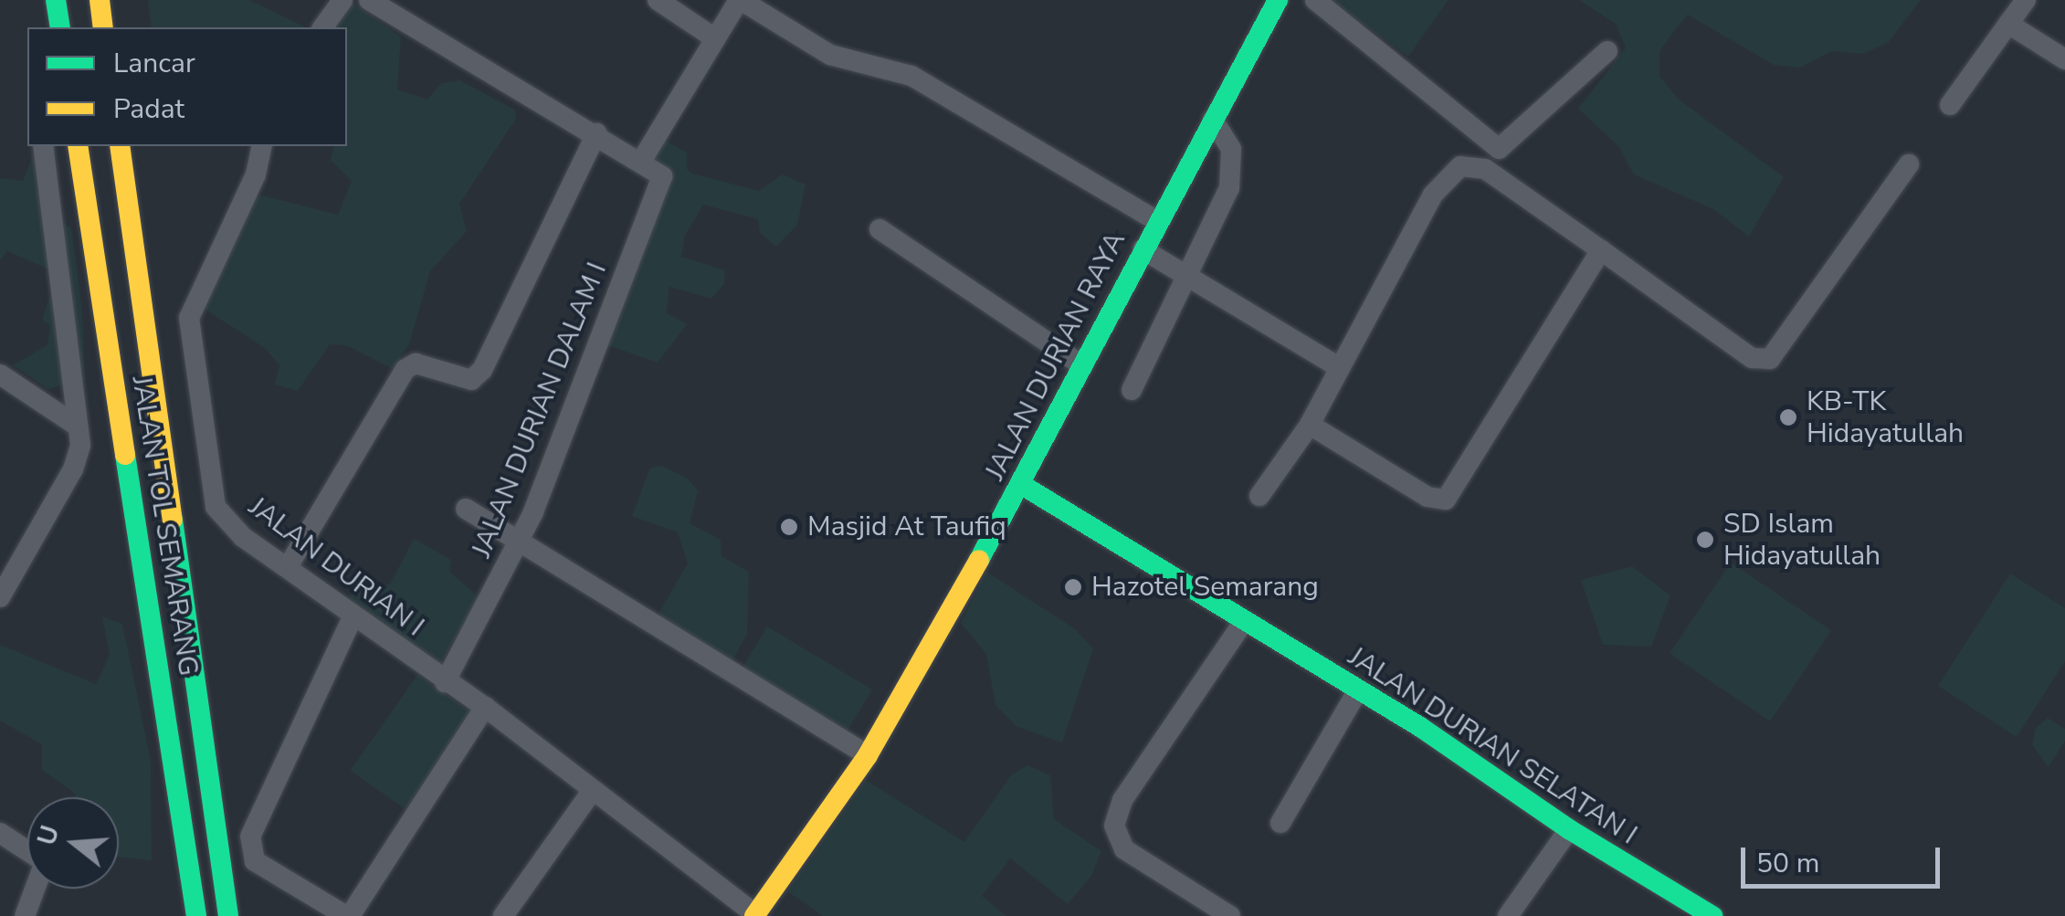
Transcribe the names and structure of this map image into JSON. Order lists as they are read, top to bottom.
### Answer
{
  "streets": {
    "main road": ["JALAN DURIAN RAYA", "JALAN TOL SEMARANG", "JALAN DURIAN SELATAN I"],
    "street": ["JALAN DURIAN DALAM I", "JALAN DURIAN I"]
  },
  "crossings": [
    ["JALAN DURIAN RAYA", "JALAN DURIAN I"],
    ["JALAN DURIAN RAYA", "JALAN DURIAN SELATAN I"],
    ["JALAN DURIAN DALAM I", "JALAN DURIAN I"]
  ],
  "places": [
    "KB-TK Hidayatullah",
    "Masjid At Taufiq",
    "SD Islam Hidayatullah",
    "Hazotel Semarang"
  ],
  "legend": ["Lancar", "Padat"],
  "scale_bar": "50 m",
  "north": "left"
}
